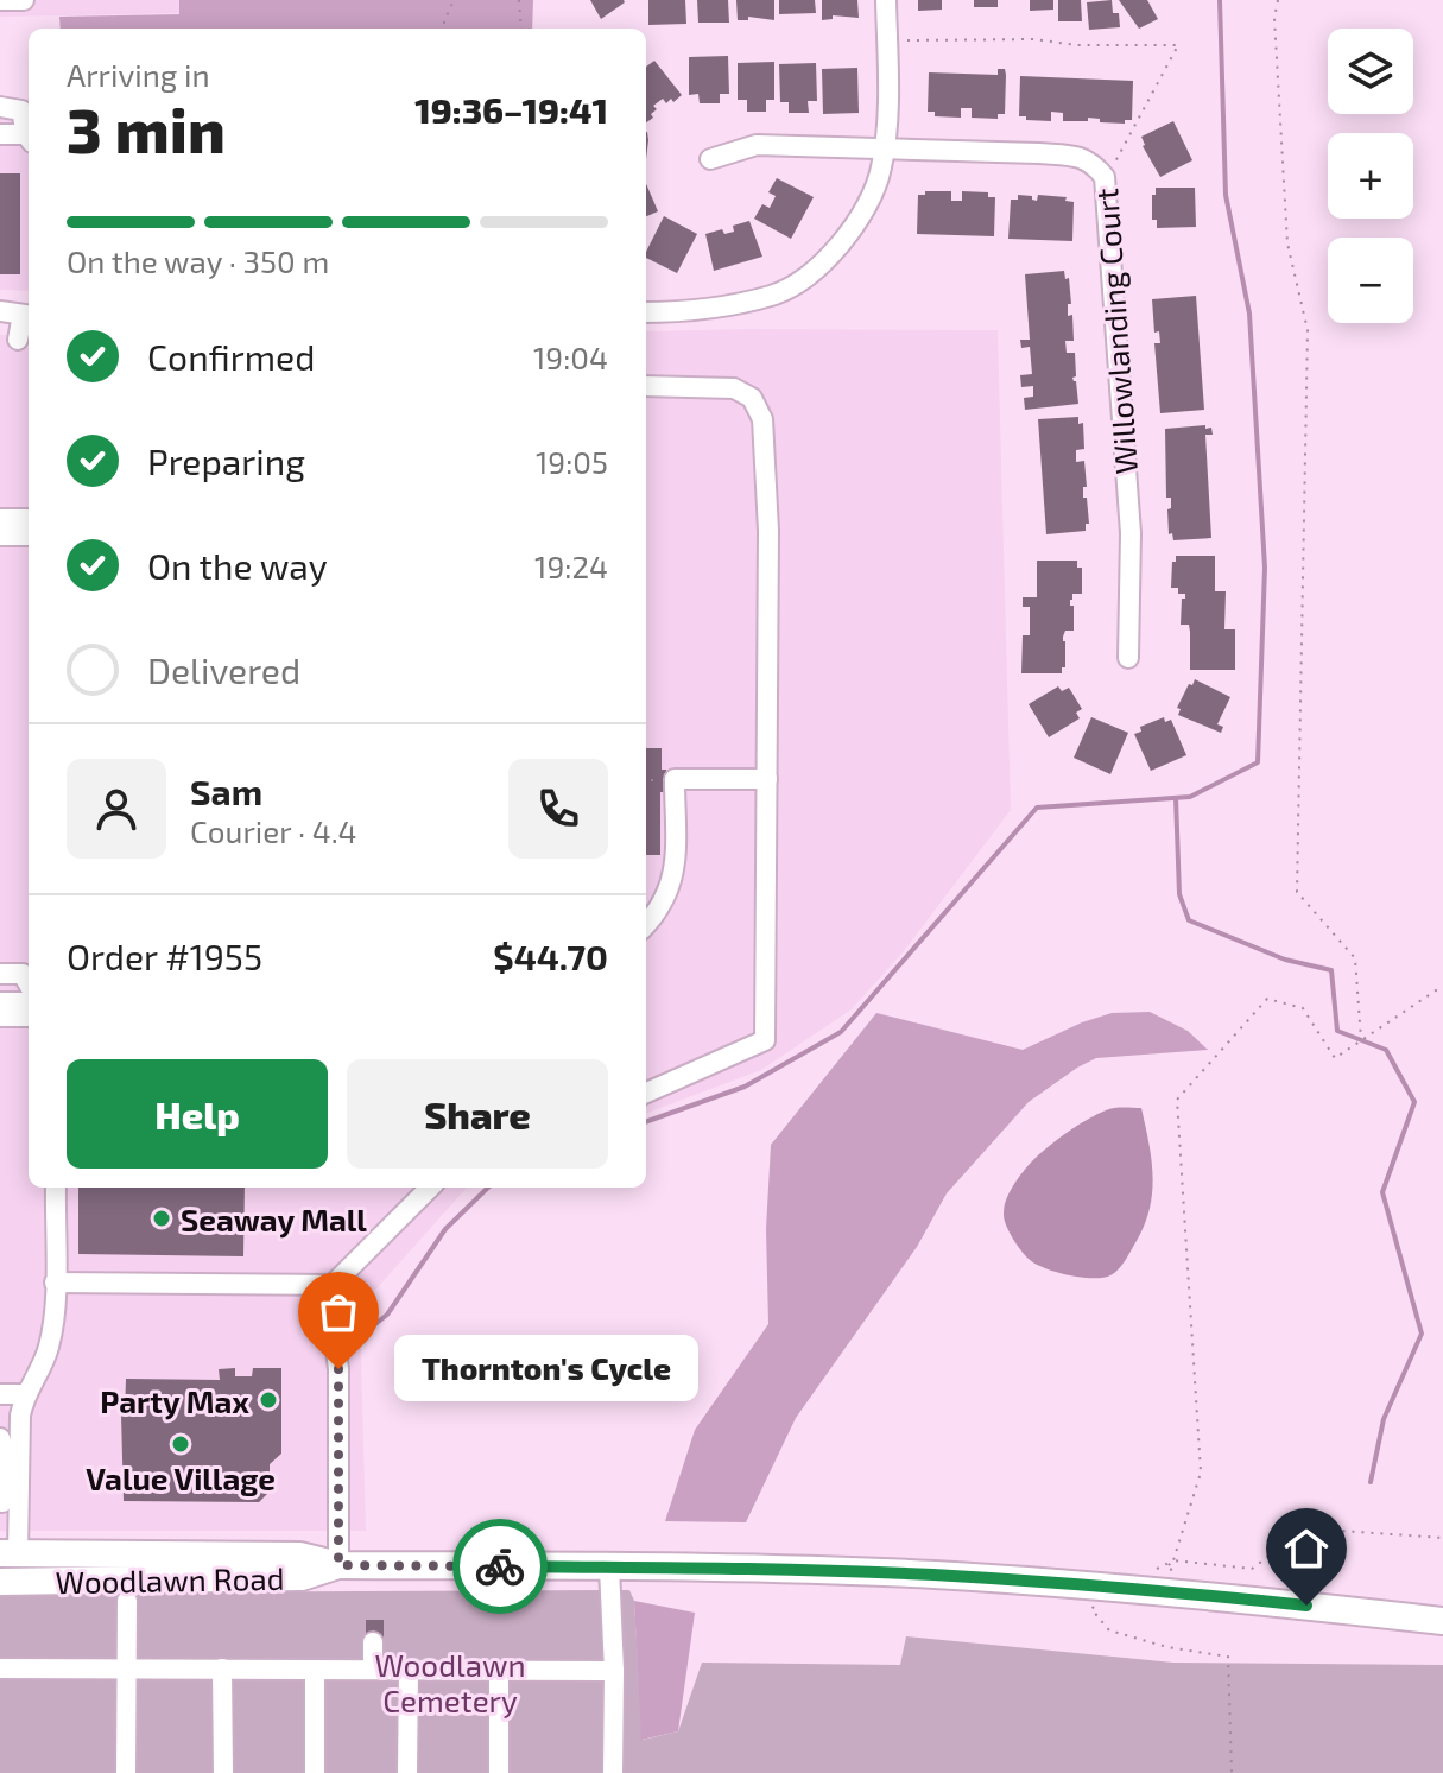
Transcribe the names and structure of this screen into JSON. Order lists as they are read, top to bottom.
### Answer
{
  "streets": {
    "main road": ["Woodlawn Road"],
    "street": ["Willowlanding Court"]
  },
  "parks": ["Woodlawn Cemetery"],
  "places": [
    "Seaway Mall",
    "Thornton's Cycle",
    "Party Max",
    "Value Village"
  ],
  "page": {
    "map_buttons": ["+", "−"],
    "heading": ["3 min", "Arriving in", "19:36–19:41"],
    "panel": [
      "Sam",
      "Courier · 4.4",
      "Order #1955",
      "$44.70"
    ],
    "bar": "On the way · 350 m",
    "list": [
      ["Confirmed", "19:04"],
      ["Preparing", "19:05"],
      ["On the way", "19:24"],
      "Delivered"
    ],
    "buttons": ["Help", "Share"],
    "bubble": "Thornton's Cycle"
  }
}
